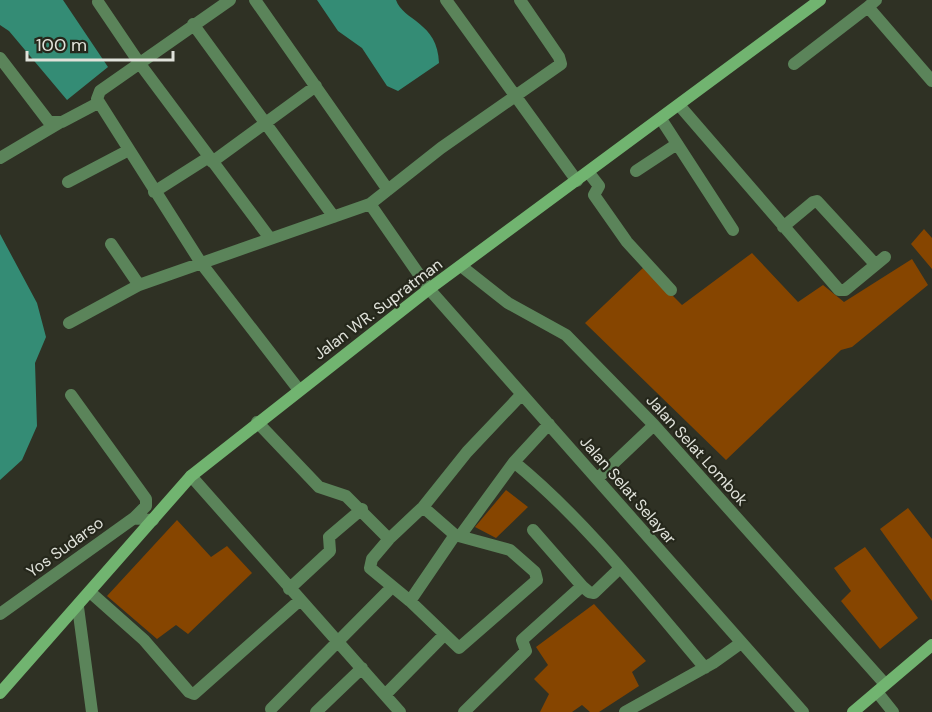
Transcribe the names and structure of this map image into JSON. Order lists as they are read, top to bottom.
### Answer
{
  "streets": {
    "street": [
      "Jalan WR. Supratman",
      "Jalan Selat Lombok",
      "Jalan Selat Selayar",
      "Yos Sudarso"
    ]
  },
  "crossings": [
    ["Jalan WR. Supratman", "Jalan Selat Lombok"],
    ["Jalan WR. Supratman", "Jalan Selat Selayar"]
  ],
  "scale_bar": "100 m"
}
